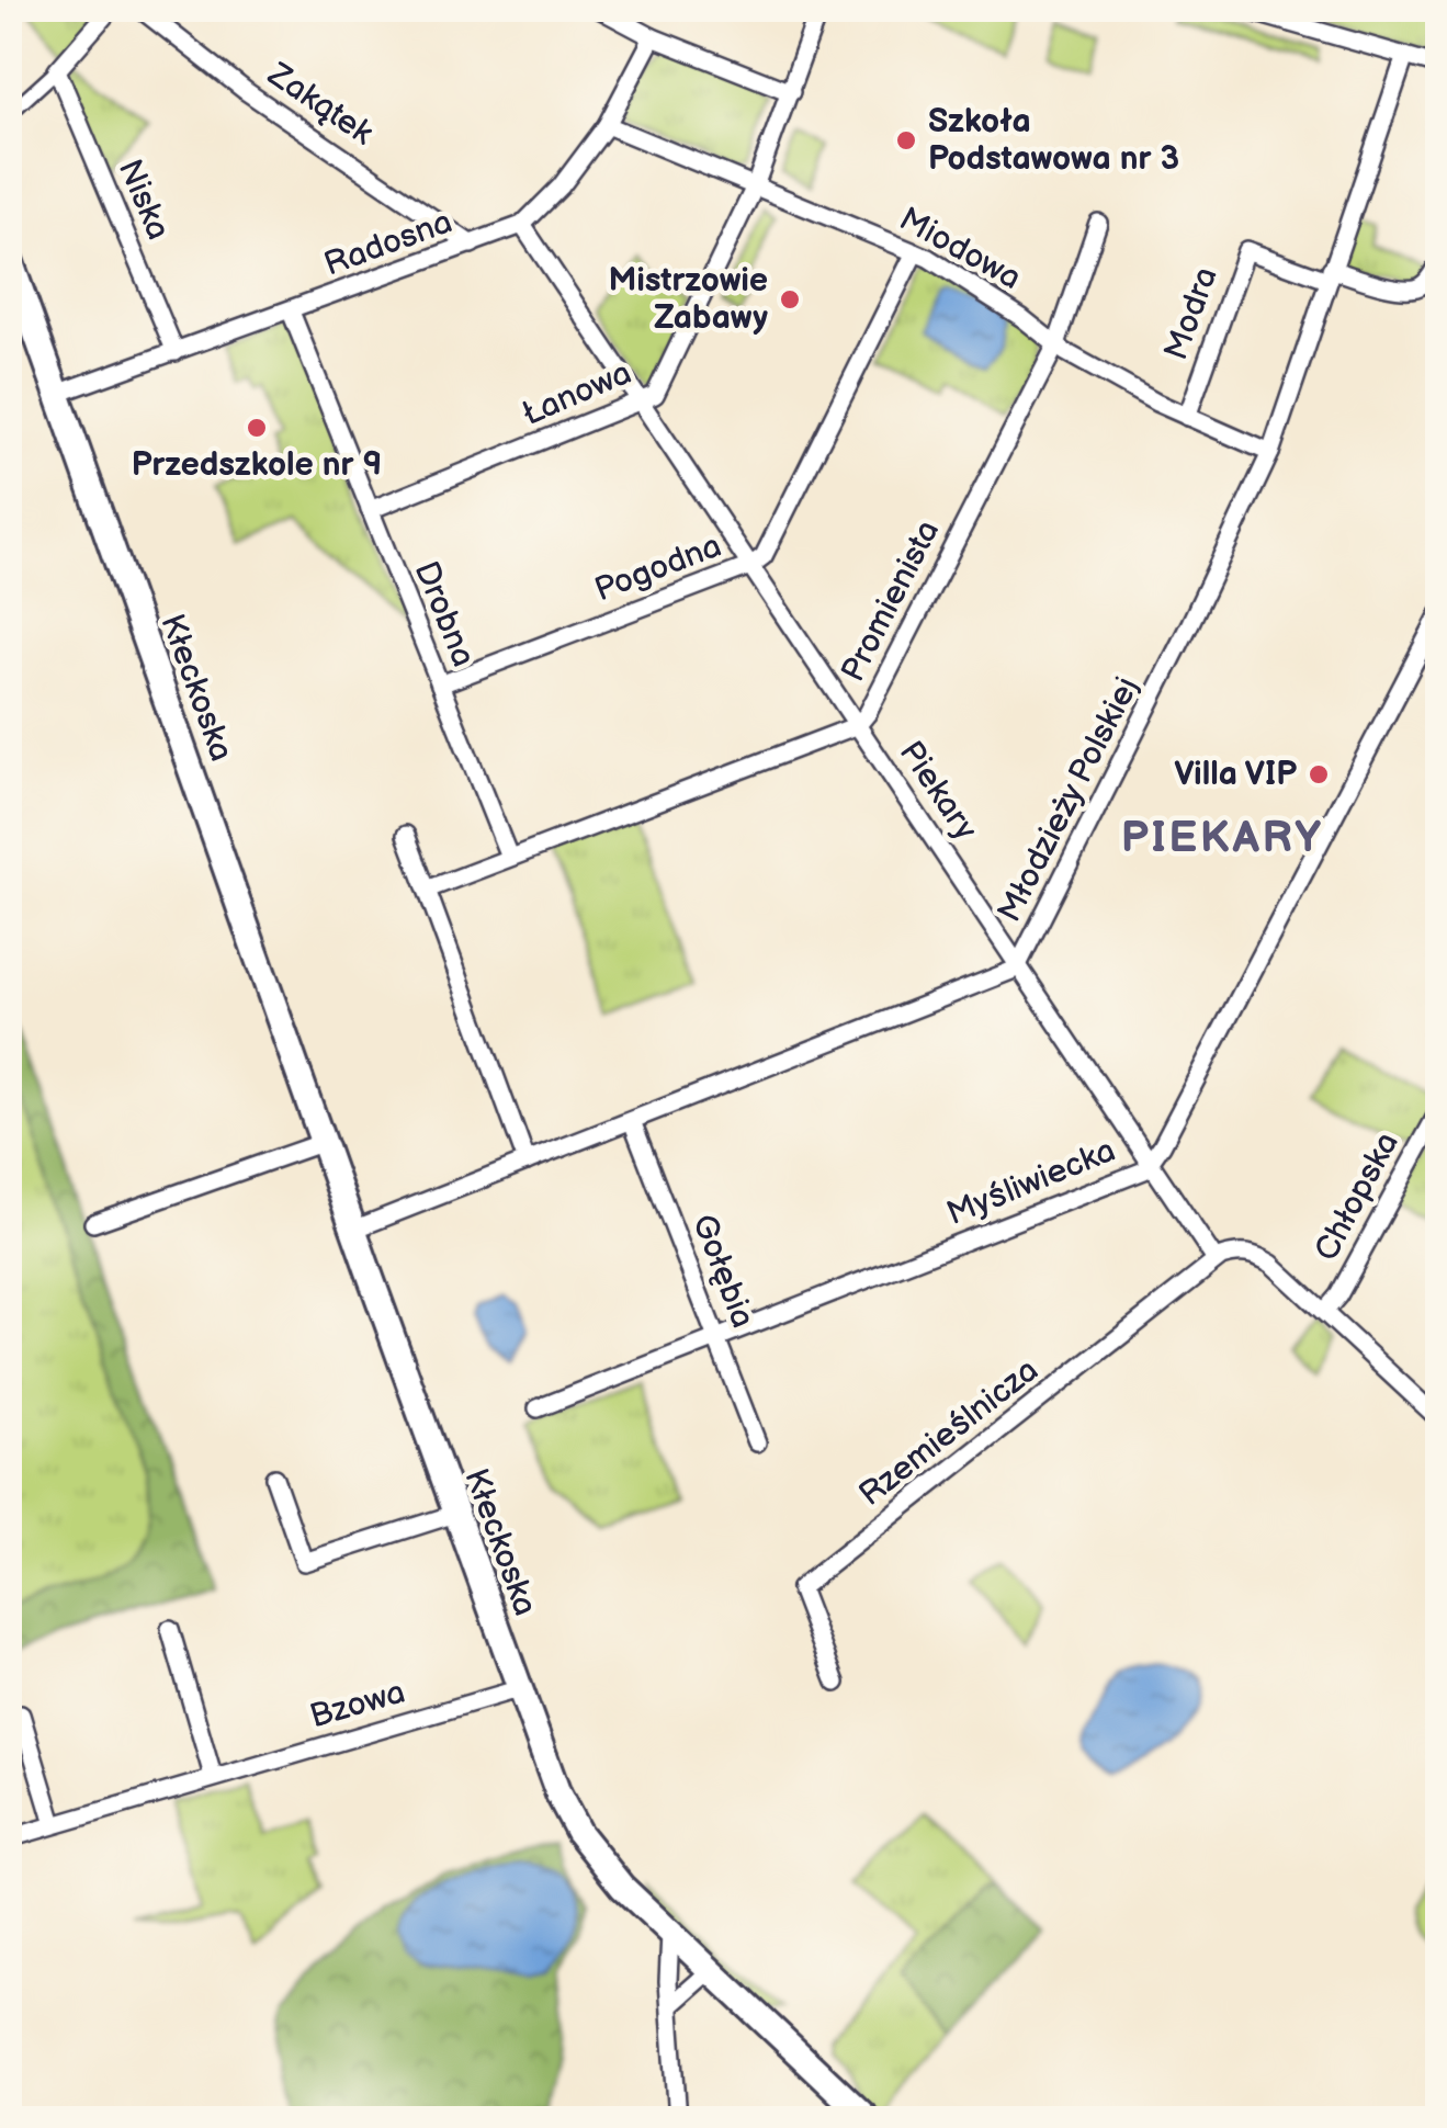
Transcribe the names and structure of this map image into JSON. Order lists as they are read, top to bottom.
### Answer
{
  "streets": {
    "main road": ["Kłeckoska"],
    "street": [
      "Zakątek",
      "Niska",
      "Radosna",
      "Miodowa",
      "Modra",
      "Łanowa",
      "Pogodna",
      "Promienista",
      "Drobna",
      "Piekary",
      "Młodzieży Polskiej",
      "Myśliwiecka",
      "Chłopska",
      "Gołębia",
      "Rzemieślnicza",
      "Bzowa"
    ]
  },
  "crossings": [
    ["Zakątek", "Radosna"],
    ["Niska", "Radosna"],
    ["Radosna", "Miodowa"],
    ["Radosna", "Drobna"],
    ["Radosna", "Kłeckoska"],
    ["Radosna", "Piekary"],
    ["Miodowa", "Modra"],
    ["Miodowa", "Łanowa"],
    ["Miodowa", "Pogodna"],
    ["Miodowa", "Promienista"],
    ["Miodowa", "Młodzieży Polskiej"],
    ["Modra", "Młodzieży Polskiej"],
    ["Łanowa", "Drobna"],
    ["Łanowa", "Piekary"],
    ["Pogodna", "Drobna"],
    ["Pogodna", "Piekary"],
    ["Promienista", "Drobna"],
    ["Promienista", "Piekary"],
    ["Kłeckoska", "Młodzieży Polskiej"],
    ["Kłeckoska", "Bzowa"],
    ["Piekary", "Młodzieży Polskiej"],
    ["Piekary", "Myśliwiecka"],
    ["Piekary", "Rzemieślnicza"],
    ["Młodzieży Polskiej", "Gołębia"],
    ["Myśliwiecka", "Gołębia"]
  ],
  "districts": ["PIEKARY"],
  "places": [
    "Szkoła Podstawowa nr 3",
    "Mistrzowie Zabawy",
    "Przedszkole nr 9",
    "Villa VIP"
  ]
}
